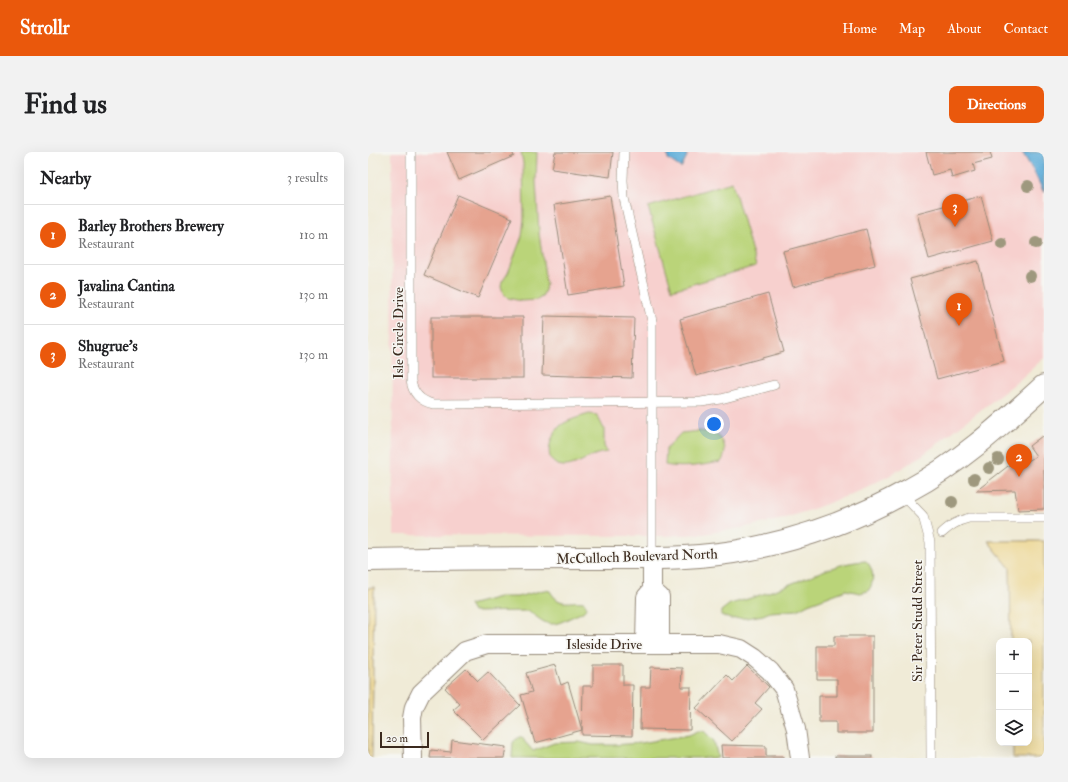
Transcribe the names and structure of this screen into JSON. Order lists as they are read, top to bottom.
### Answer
{
  "streets": {
    "street": ["McCulloch Boulevard North", "Isleside Drive"],
    "lane": ["Isle Circle Drive", "Sir Peter Studd Street"]
  },
  "crossings": [
    ["McCulloch Boulevard North", "Sir Peter Studd Street"]
  ],
  "scale_bar": "20 m",
  "page": {
    "header": "Strollr",
    "nav": [
      "Home",
      "Map",
      "About",
      "Contact"
    ],
    "buttons": "Directions",
    "title": "Find us",
    "heading": ["Nearby", "3 results"],
    "pins": ["3", "1", "2"],
    "list": [
      {
        "mark": "1",
        "name": "Barley Brothers Brewery",
        "note": "Restaurant",
        "value": "110 m"
      },
      {
        "mark": "2",
        "name": "Javalina Cantina",
        "note": "Restaurant",
        "value": "130 m"
      },
      {
        "mark": "3",
        "name": "Shugrue's",
        "note": "Restaurant",
        "value": "130 m"
      }
    ],
    "map_buttons": ["+", "−"],
    "scale": "20 m"
  }
}
